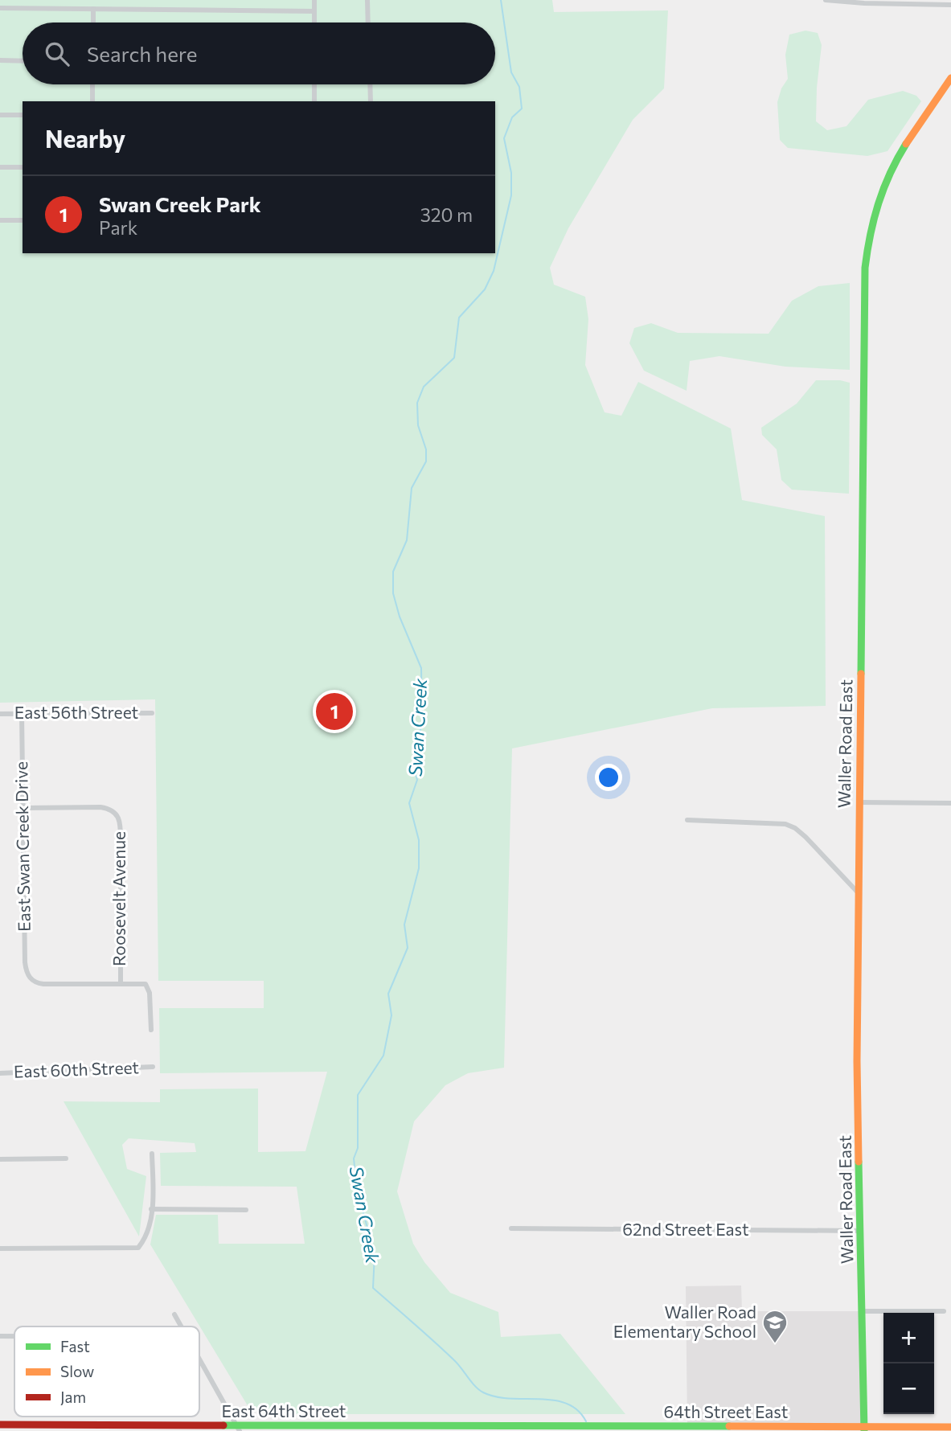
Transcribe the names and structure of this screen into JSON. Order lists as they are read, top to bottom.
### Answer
{
  "streets": {
    "street": [
      "East 56th Street",
      "Waller Road East",
      "East Swan Creek Drive",
      "Roosevelt Avenue",
      "East 60th Street",
      "62nd Street East",
      "East 64th Street",
      "64th Street East"
    ]
  },
  "crossings": [
    ["East 56th Street", "East Swan Creek Drive"],
    ["Waller Road East", "62nd Street East"],
    ["Waller Road East", "64th Street East"],
    ["East Swan Creek Drive", "Roosevelt Avenue"],
    ["East 64th Street", "64th Street East"]
  ],
  "water": ["Swan Creek"],
  "places": {
    "school or university": ["Waller Road Elementary School"]
  },
  "legend": ["Fast", "Slow", "Jam"],
  "page": {
    "search": "Search here",
    "heading": "Nearby",
    "list": [
      {
        "mark": "1",
        "name": "Swan Creek Park",
        "note": "Park",
        "value": "320 m"
      }
    ],
    "pins": "1",
    "map_buttons": ["+", "−"]
  }
}
